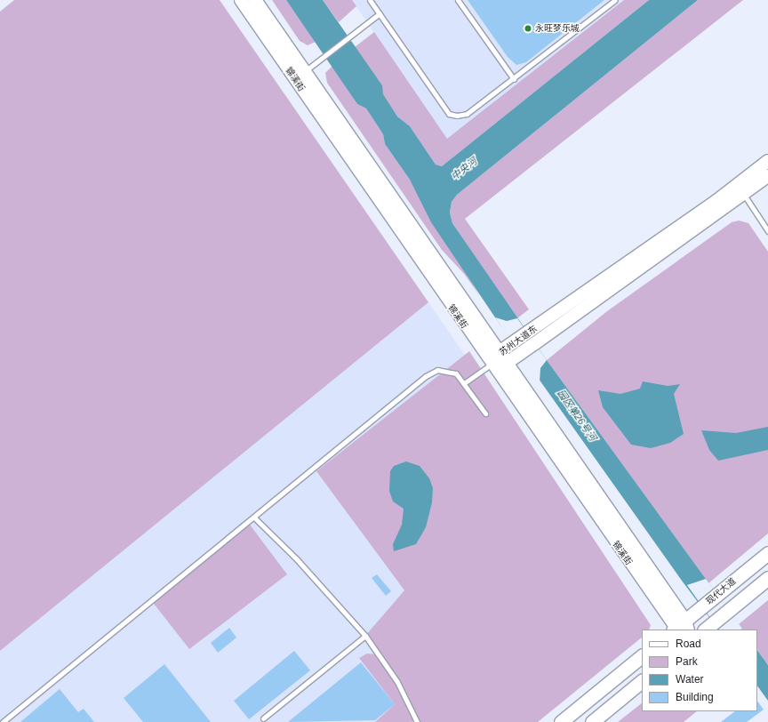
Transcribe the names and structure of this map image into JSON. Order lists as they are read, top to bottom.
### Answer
{
  "streets": {
    "main road": ["锦溪街", "苏州大道东", "现代大道"]
  },
  "crossings": [
    ["锦溪街", "苏州大道东"],
    ["锦溪街", "现代大道"]
  ],
  "water": ["中央河", "园区第26号河"],
  "places": ["永旺梦乐城"],
  "legend": [
    "Road",
    "Park",
    "Water",
    "Building"
  ]
}
